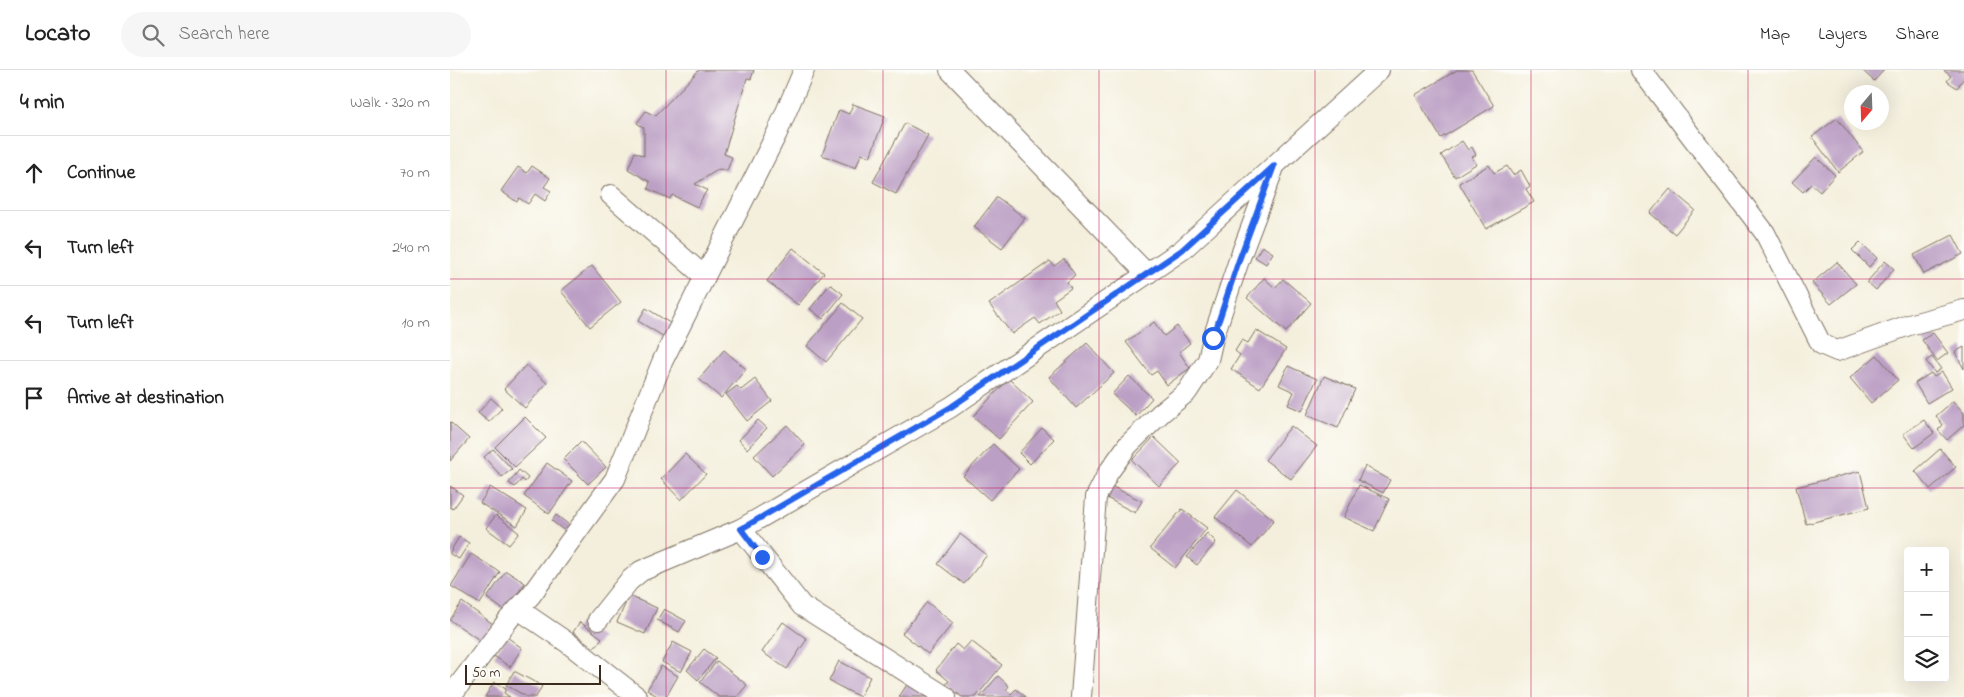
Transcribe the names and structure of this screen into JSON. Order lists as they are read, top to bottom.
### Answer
{
  "scale_bar": "50 m",
  "north": "bottom",
  "page": {
    "header": "Locato",
    "search": "Search here",
    "nav": ["Map", "Layers", "Share"],
    "heading": ["4 min", "Walk · 320 m"],
    "list": [
      ["Continue", "70 m"],
      ["Turn left", "240 m"],
      ["Turn left", "10 m"],
      "Arrive at destination"
    ],
    "map_buttons": ["+", "−"],
    "scale": "50 m"
  }
}
